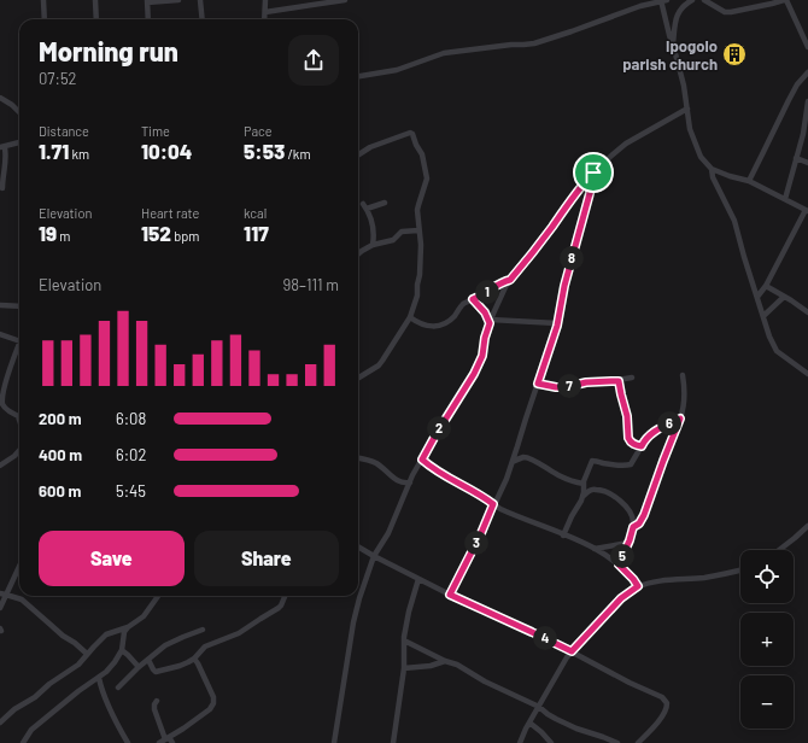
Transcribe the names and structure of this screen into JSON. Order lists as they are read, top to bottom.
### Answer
{
  "places": {
    "building": ["Ipogolo parish church"]
  },
  "page": {
    "heading": ["Morning run", "07:52"],
    "stats": [
      ["Distance", "1.71 km"],
      ["Time", "10:04"],
      ["Pace", "5:53 /km"],
      ["Elevation", "19 m"],
      ["Heart rate", "152 bpm"],
      ["kcal", "117"]
    ],
    "pins": [
      "8",
      "1",
      "7",
      "6",
      "2",
      "3",
      "5",
      "4"
    ],
    "chart": ["Elevation", "98–111 m"],
    "list": [
      {
        "name": "200 m",
        "note": "6:08"
      },
      {
        "name": "400 m",
        "note": "6:02"
      },
      {
        "name": "600 m",
        "note": "5:45"
      }
    ],
    "buttons": ["Save", "Share"],
    "map_buttons": ["+", "−"]
  }
}
